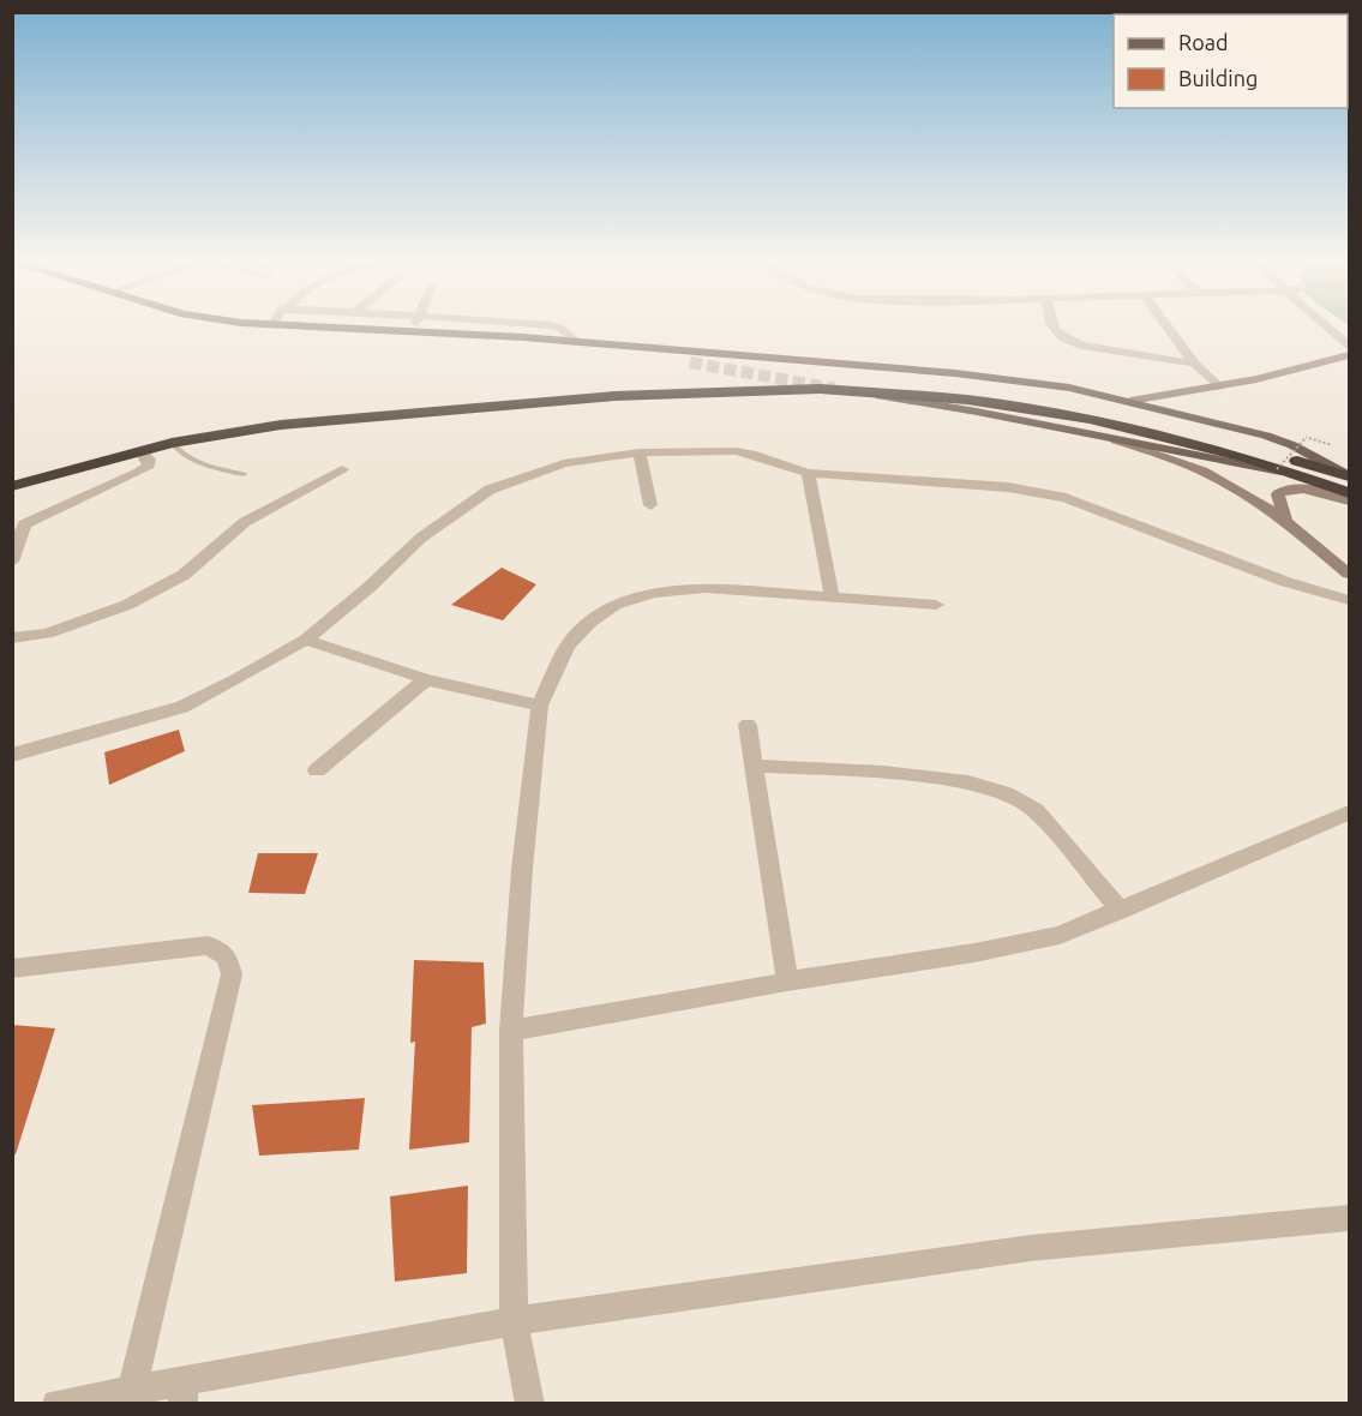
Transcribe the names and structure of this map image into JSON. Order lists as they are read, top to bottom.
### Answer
{
  "legend": ["Road", "Building"]
}
